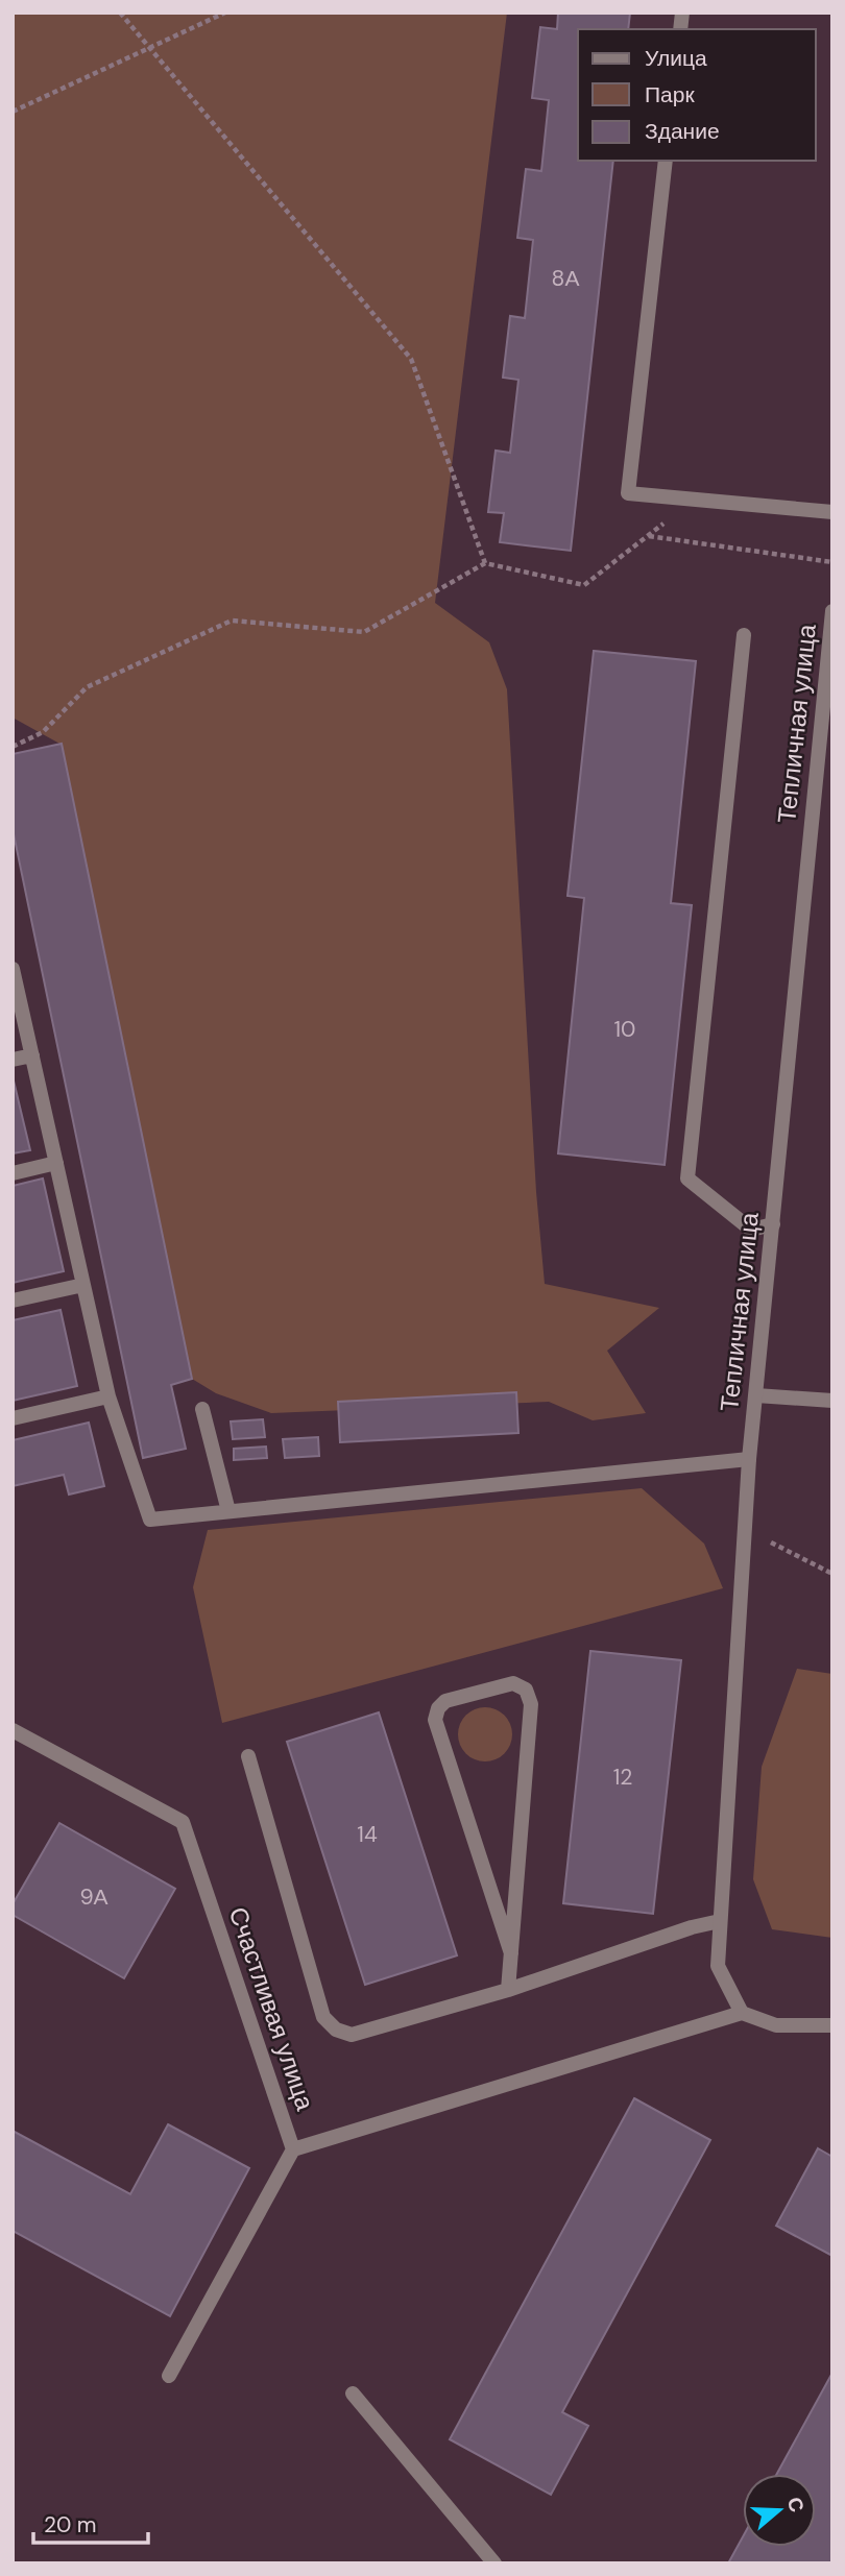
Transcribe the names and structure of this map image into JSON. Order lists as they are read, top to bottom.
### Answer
{
  "streets": {
    "street": ["Тепличная улица", "Счастливая улица"]
  },
  "house_numbers": [
    "8А",
    "10",
    "12",
    "14",
    "9А"
  ],
  "legend": ["Улица", "Парк", "Здание"],
  "scale_bar": "20 m",
  "north": "right"
}
